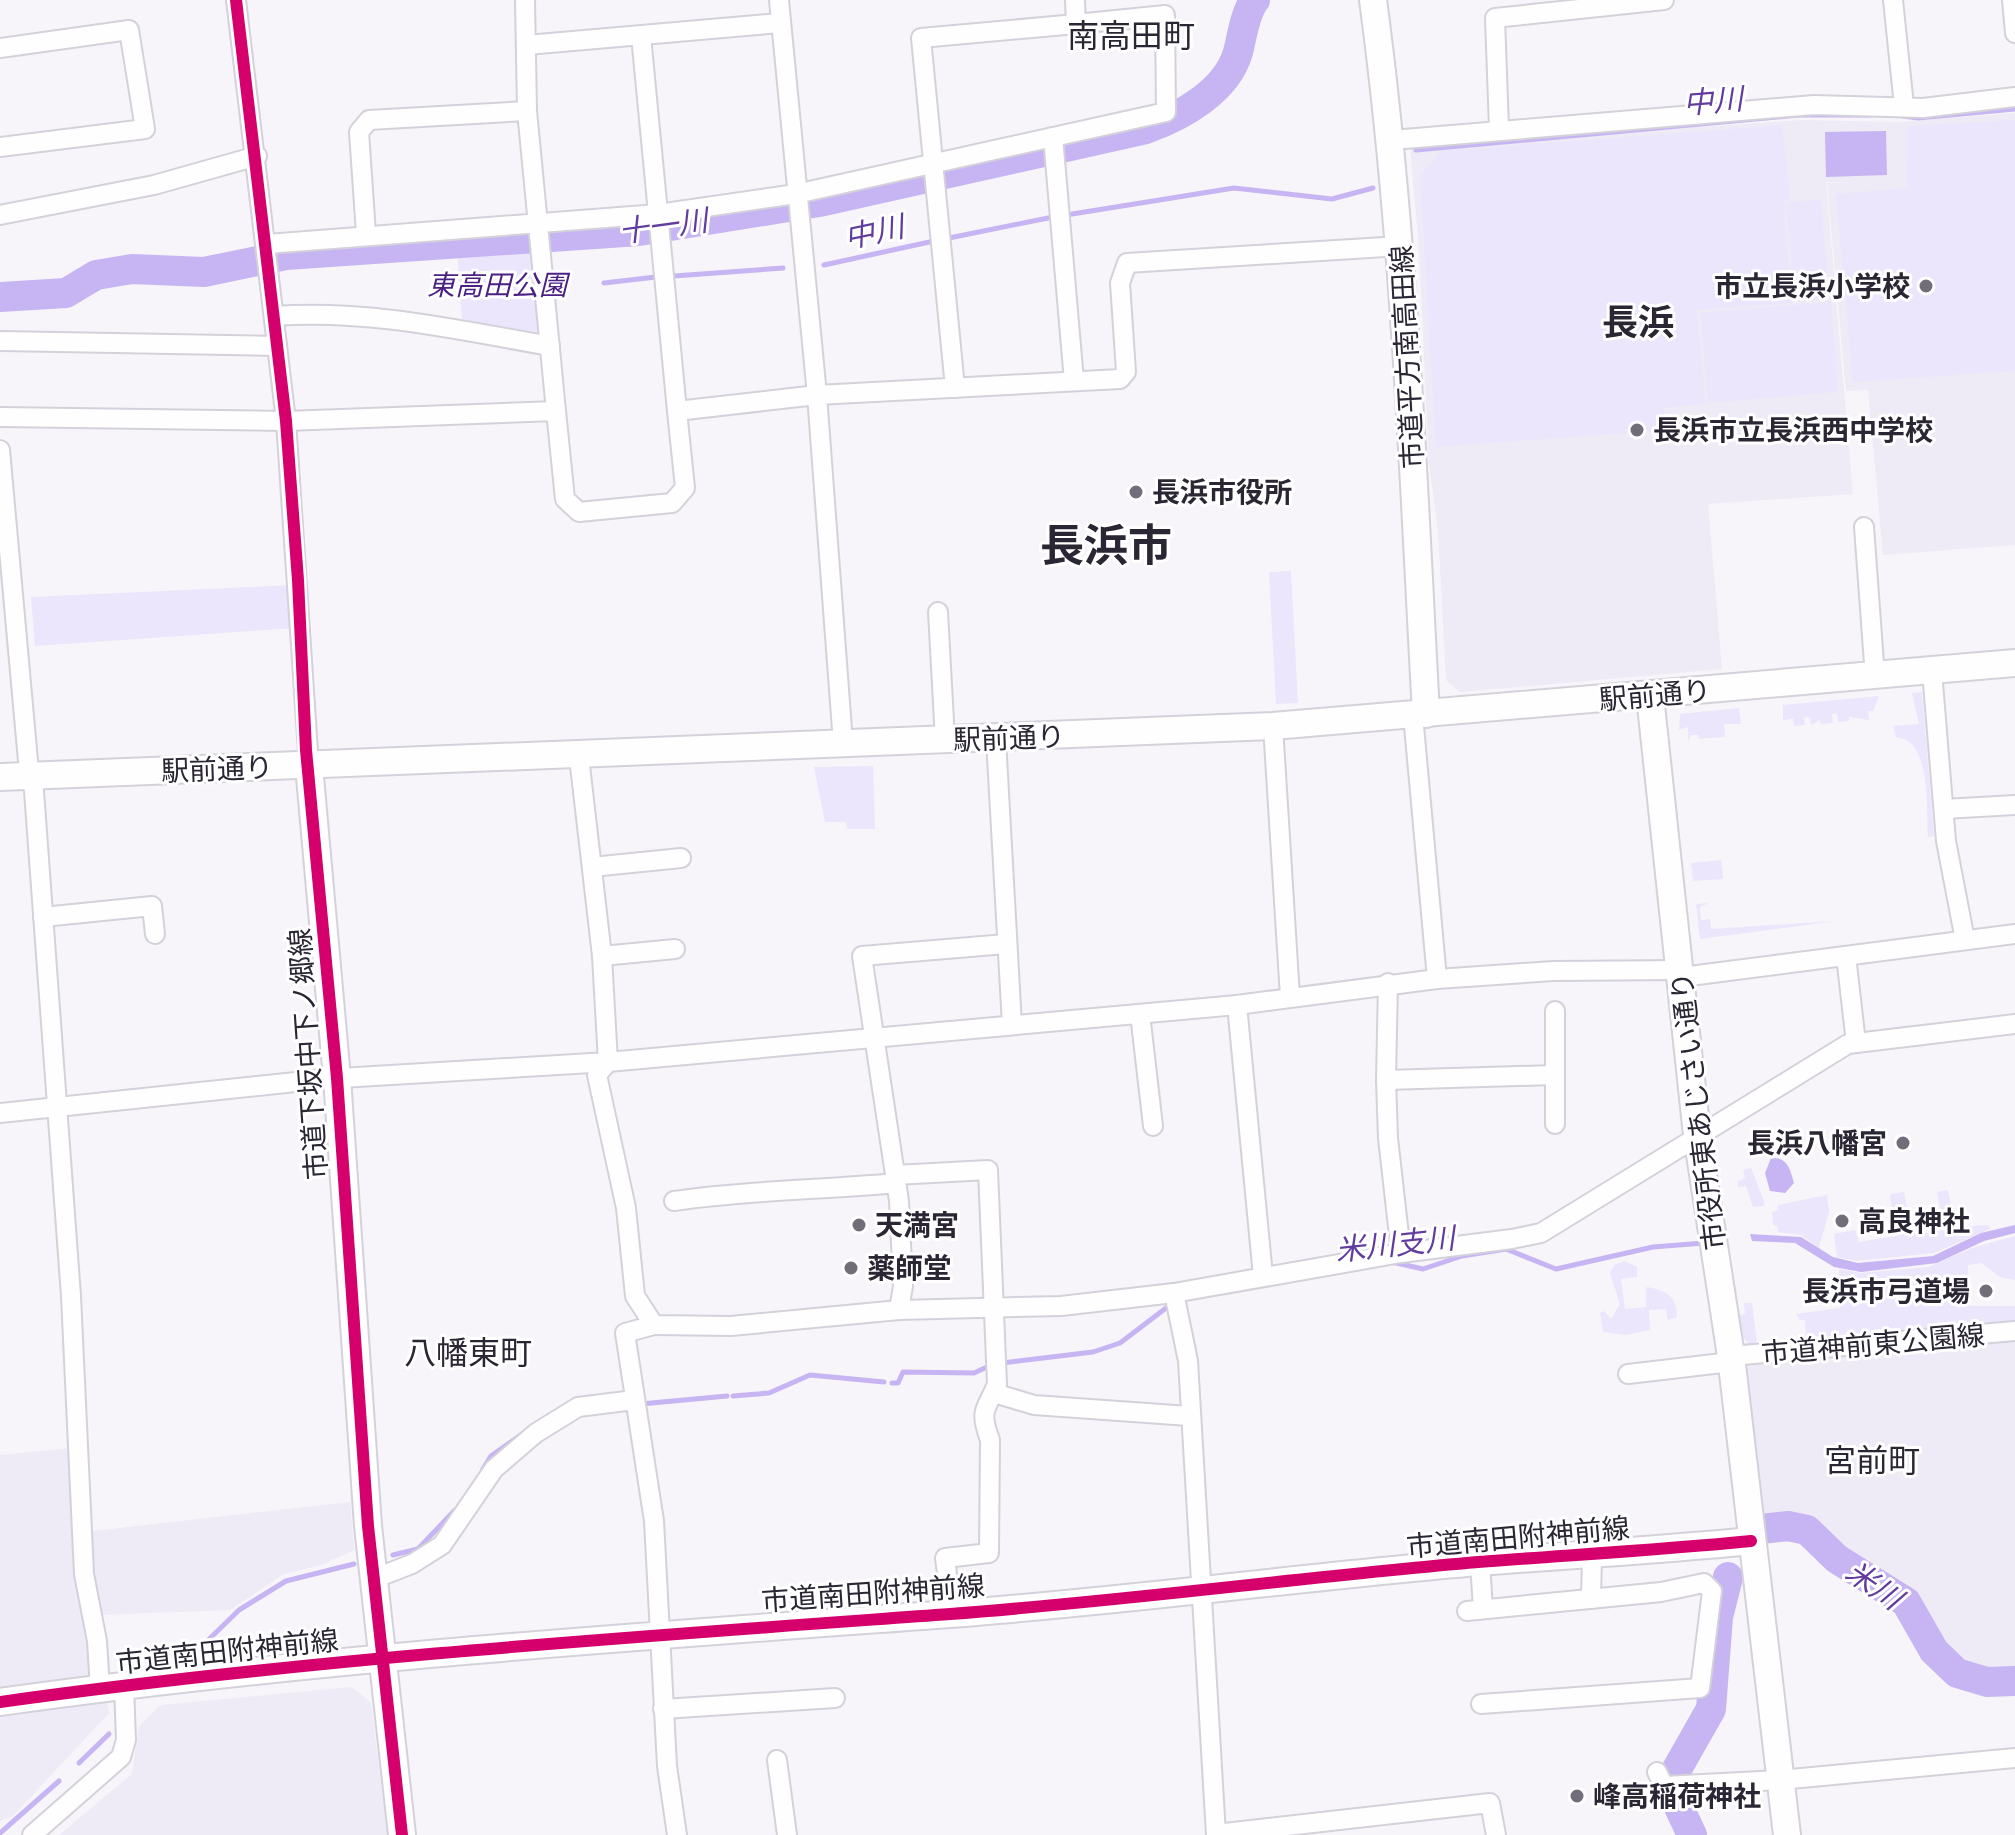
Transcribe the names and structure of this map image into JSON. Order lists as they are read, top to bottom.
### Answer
{
  "streets": {
    "street": [
      "市道平方南高田線",
      "駅前通り",
      "市道下坂中下ノ郷線",
      "市役所東あじさい通り",
      "市道神前東公園線",
      "市道南田附神前線"
    ]
  },
  "crossings": [
    ["市道平方南高田線", "駅前通り"],
    ["駅前通り", "市道下坂中下ノ郷線"],
    ["駅前通り", "市役所東あじさい通り"],
    ["市道下坂中下ノ郷線", "市道南田附神前線"],
    ["市役所東あじさい通り", "市道神前東公園線"],
    ["市役所東あじさい通り", "市道南田附神前線"]
  ],
  "districts": [
    "南高田町",
    "長浜",
    "長浜市",
    "八幡東町",
    "宮前町"
  ],
  "water": [
    "中川",
    "十一川",
    "米川支川",
    "米川"
  ],
  "parks": ["東高田公園"],
  "places": [
    "市立長浜小学校",
    "長浜市立長浜西中学校",
    "長浜市役所",
    "長浜八幡宮",
    "高良神社",
    "天満宮",
    "薬師堂",
    "長浜市弓道場",
    "峰高稲荷神社"
  ]
}
